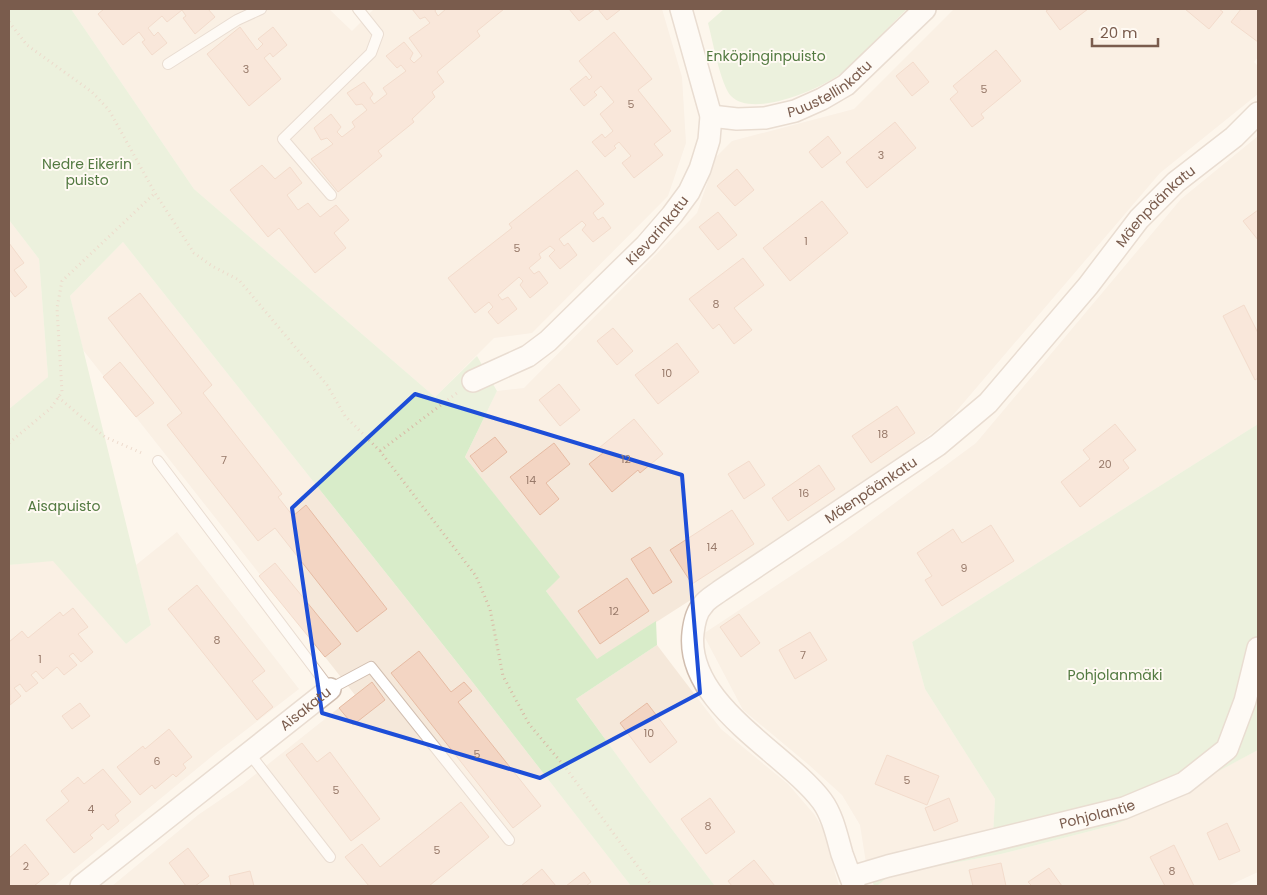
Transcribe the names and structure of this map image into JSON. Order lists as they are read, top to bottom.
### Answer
{
  "streets": {
    "street": [
      "Puustellinkatu",
      "Mäenpäänkatu",
      "Kievarinkatu",
      "Aisakatu",
      "Pohjolantie"
    ]
  },
  "crossings": [
    ["Puustellinkatu", "Kievarinkatu"],
    ["Mäenpäänkatu", "Pohjolantie"]
  ],
  "parks": [
    "Enköpinginpuisto",
    "Nedre Eikerin puisto",
    "Aisapuisto",
    "Pohjolanmäki"
  ],
  "house_numbers": [
    "3",
    "5",
    "5",
    "3",
    "1",
    "5",
    "8",
    "10",
    "18",
    "12",
    "7",
    "20",
    "14",
    "16",
    "14",
    "9",
    "12",
    "8",
    "7",
    "1",
    "10",
    "5",
    "6",
    "5",
    "5",
    "4",
    "8",
    "5",
    "2",
    "8"
  ],
  "scale_bar": "20 m"
}
